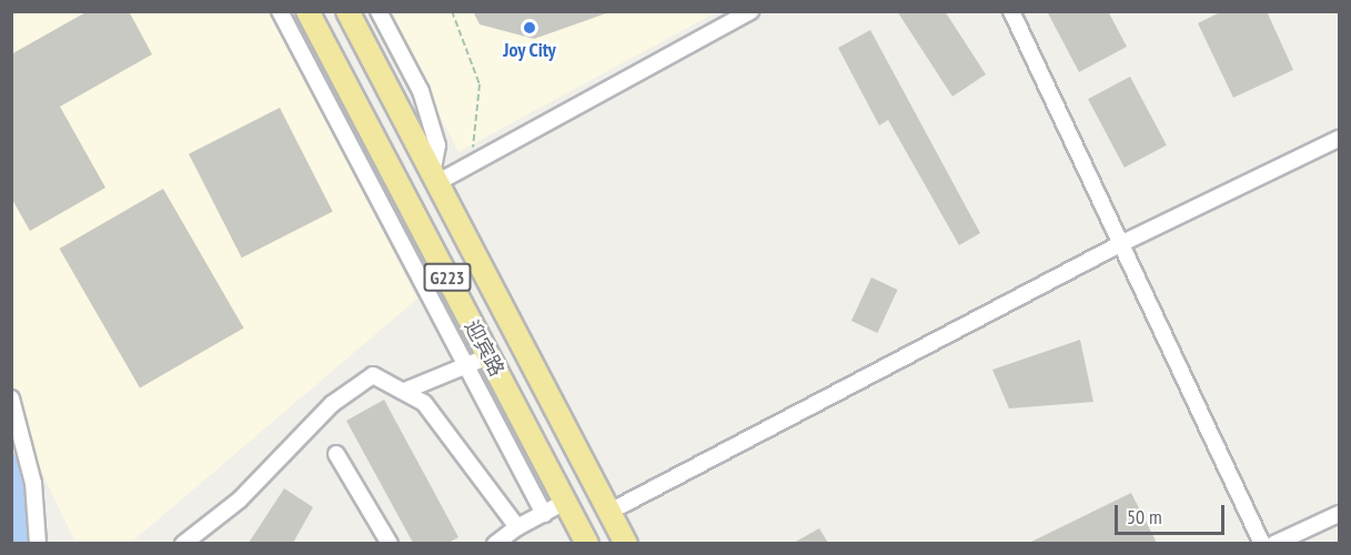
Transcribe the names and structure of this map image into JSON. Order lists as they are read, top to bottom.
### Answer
{
  "streets": {
    "highway": ["G223", "迎宾路"]
  },
  "places": ["Joy City"],
  "scale_bar": "50 m"
}
